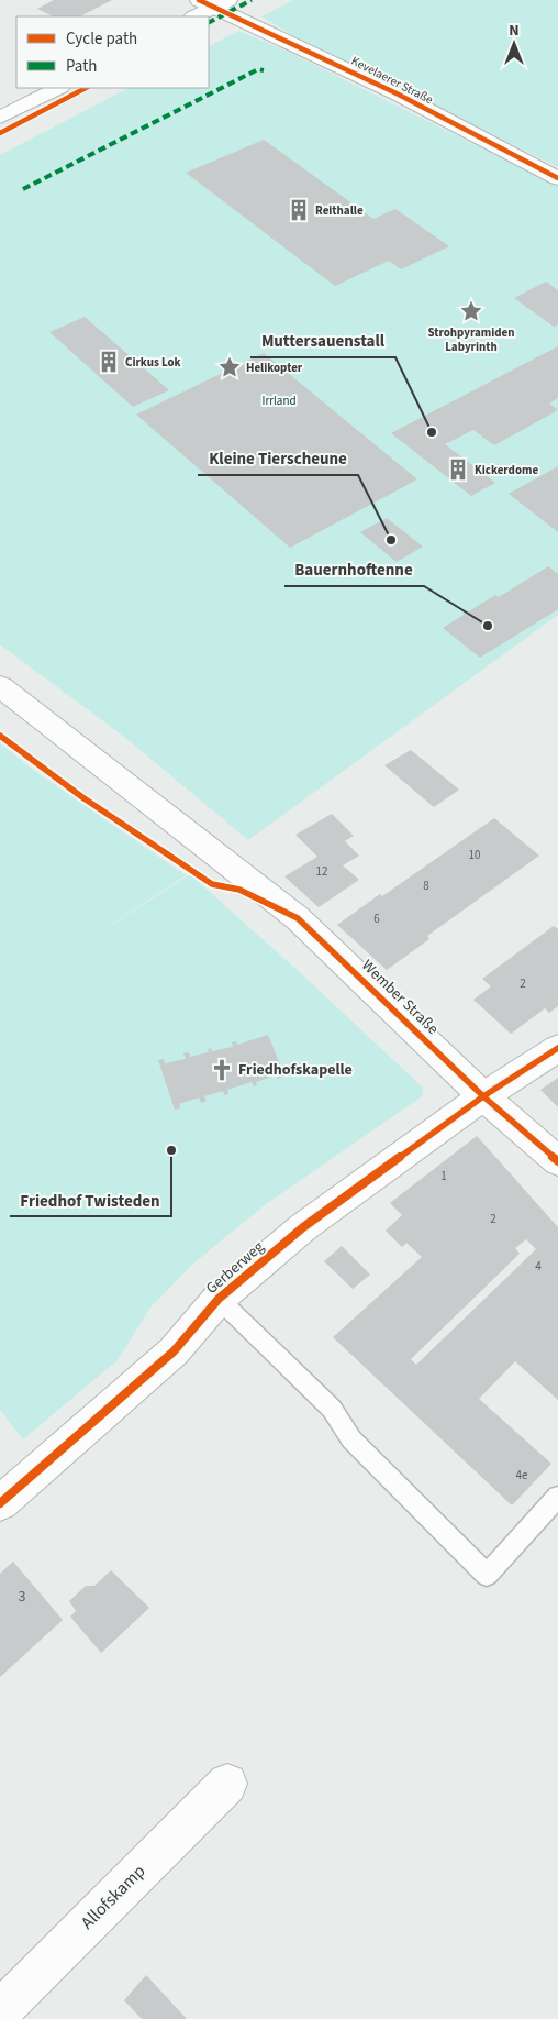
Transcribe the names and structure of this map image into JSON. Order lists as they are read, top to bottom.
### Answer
{
  "streets": {
    "street": [
      "Kevelaerer Straße",
      "Wember Straße",
      "Gerberweg",
      "Allofskamp"
    ]
  },
  "crossings": [
    ["Wember Straße", "Gerberweg"]
  ],
  "parks": ["Irrland"],
  "places": {
    "building": ["Reithalle", "Cirkus Lok", "Kickerdome"],
    "place": ["Strohpyramiden Labyrinth", "Helikopter"],
    "other": [
      "Muttersauenstall",
      "Kleine Tierscheune",
      "Bauernhoftenne",
      "Friedhof Twisteden"
    ],
    "church": ["Friedhofskapelle"]
  },
  "house_numbers": [
    "10",
    "12",
    "8",
    "6",
    "2",
    "1",
    "2",
    "4",
    "4e",
    "3"
  ],
  "legend": ["Cycle path", "Path"],
  "north": "top"
}
